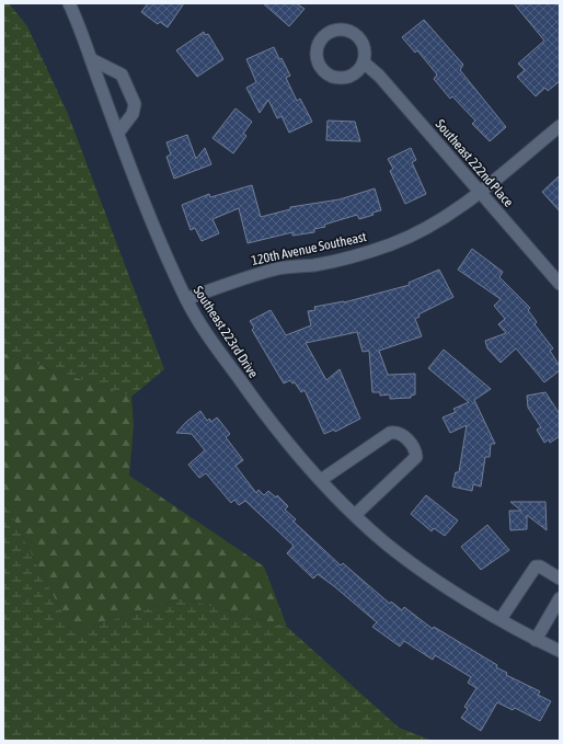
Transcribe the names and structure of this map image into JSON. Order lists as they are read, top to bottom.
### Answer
{
  "streets": {
    "street": ["Southeast 222nd Place", "120th Avenue Southeast", "Southeast 223rd Drive"]
  },
  "crossings": [
    ["Southeast 222nd Place", "120th Avenue Southeast"],
    ["120th Avenue Southeast", "Southeast 223rd Drive"]
  ]
}
